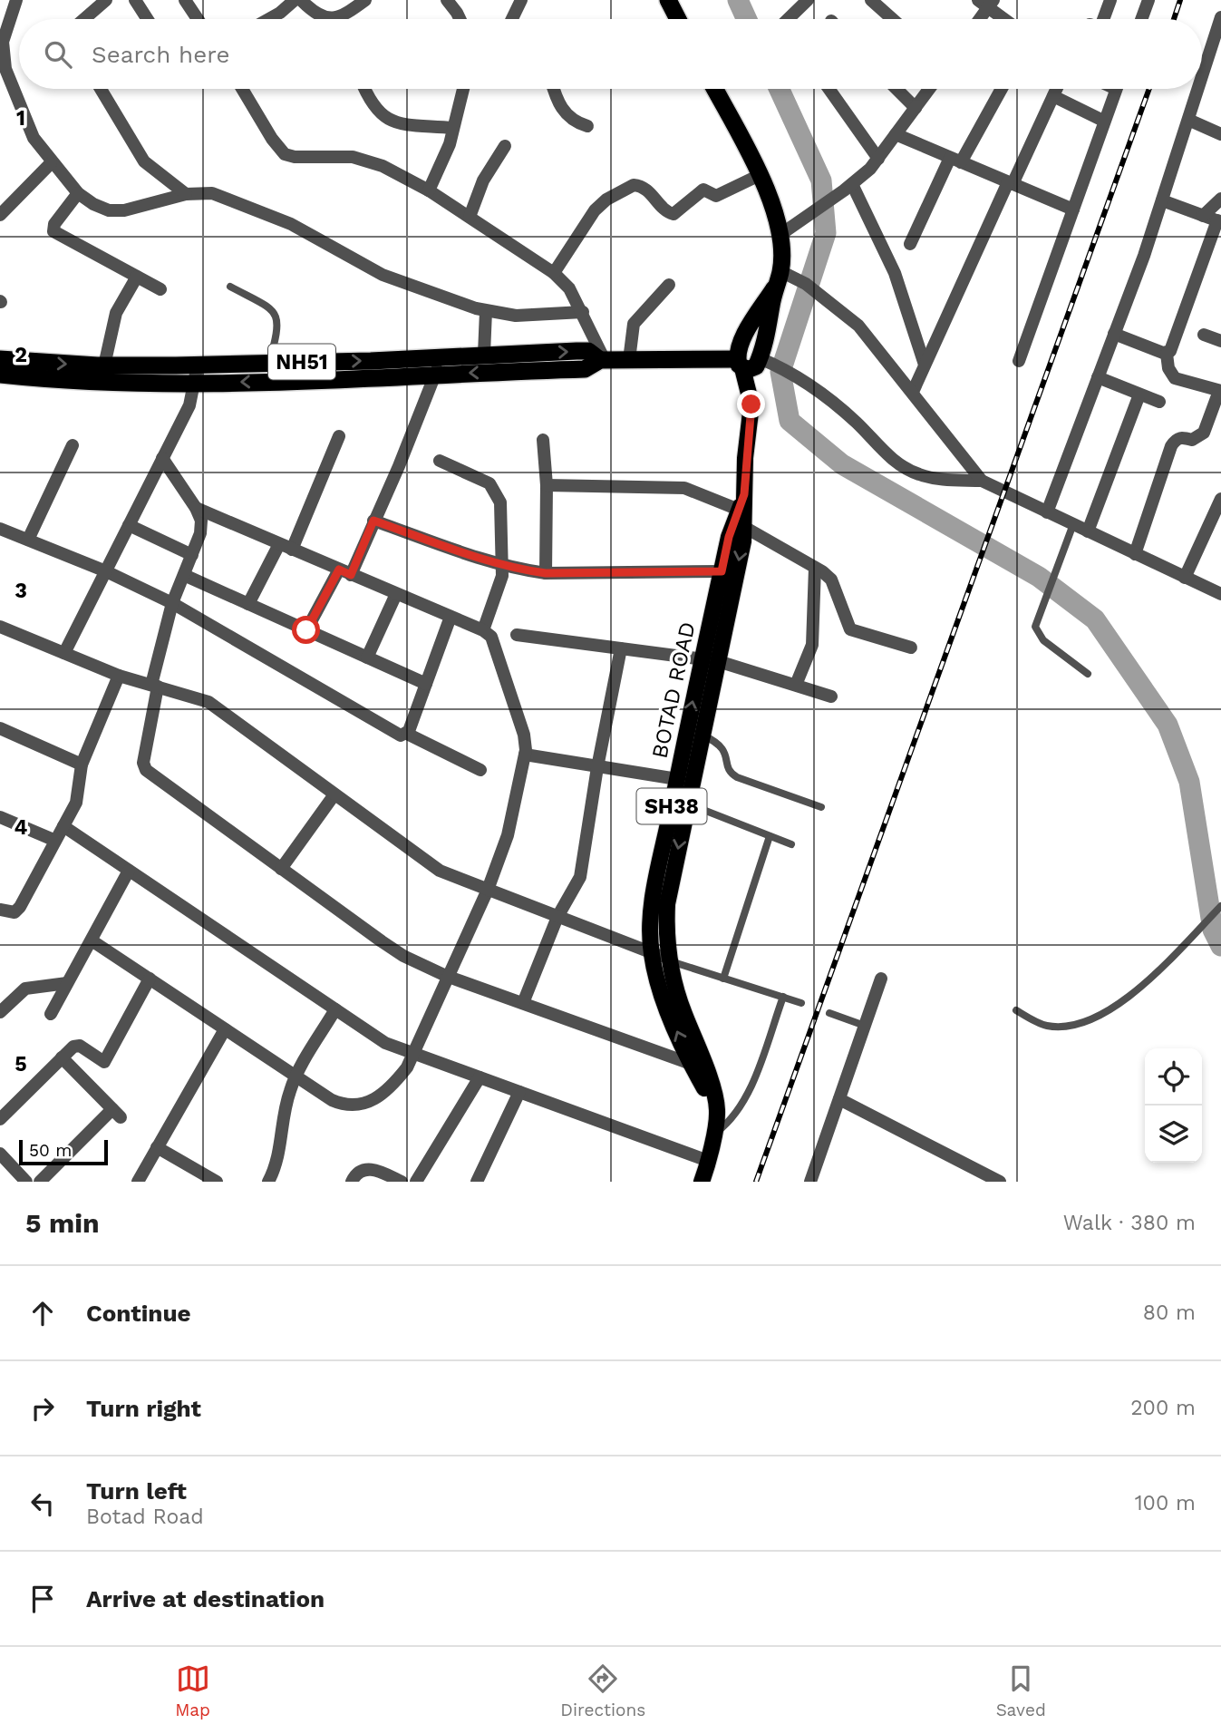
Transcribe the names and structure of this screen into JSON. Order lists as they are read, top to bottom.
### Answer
{
  "streets": {
    "highway": ["NH51"],
    "main road": ["BOTAD ROAD", "SH38"]
  },
  "crossings": [
    ["NH51", "BOTAD ROAD"]
  ],
  "scale_bar": "50 m",
  "page": {
    "search": "Search here",
    "scale": "50 m",
    "heading": ["5 min", "Walk · 380 m"],
    "list": [
      ["Continue", "80 m"],
      ["Turn right", "200 m"],
      ["Turn left", "Botad Road", "100 m"],
      "Arrive at destination"
    ],
    "nav": ["Map", "Directions", "Saved"]
  },
  "grid": {
    "rows": [
      "1",
      "2",
      "3",
      "4",
      "5"
    ]
  }
}
